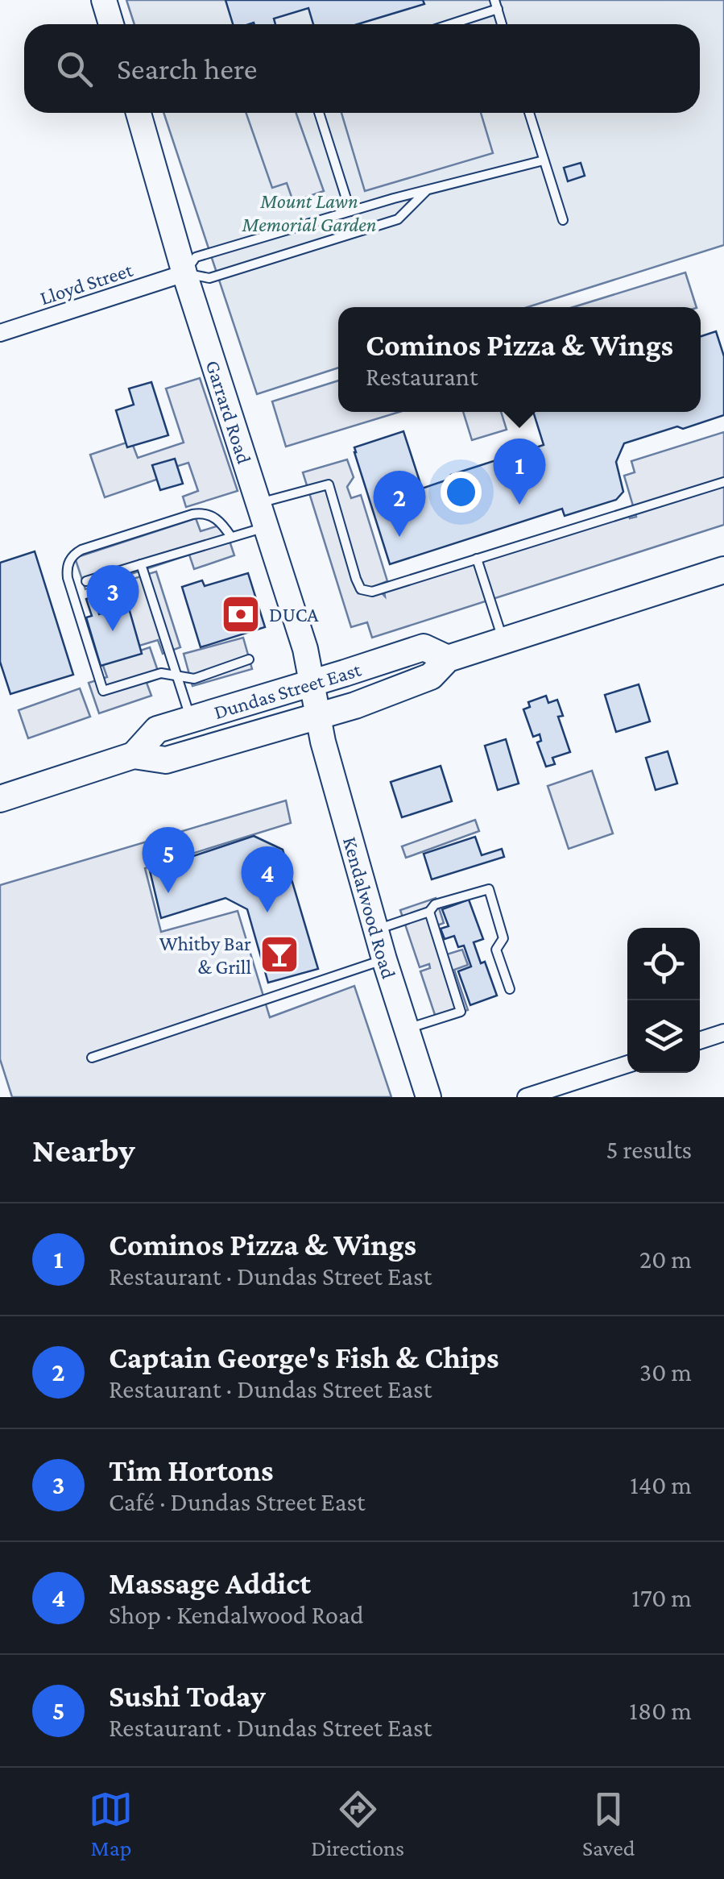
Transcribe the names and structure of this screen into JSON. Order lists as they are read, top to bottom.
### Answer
{
  "streets": {
    "main road": ["Dundas Street East"],
    "street": ["Lloyd Street", "Garrard Road", "Kendalwood Road"]
  },
  "crossings": [
    ["Lloyd Street", "Garrard Road"],
    ["Garrard Road", "Dundas Street East"],
    ["Garrard Road", "Kendalwood Road"],
    ["Dundas Street East", "Kendalwood Road"]
  ],
  "parks": ["Mount Lawn Memorial Garden"],
  "places": {
    "bank": ["DUCA"],
    "bar": ["Whitby Bar & Grill"]
  },
  "page": {
    "search": "Search here",
    "popup": ["Cominos Pizza & Wings", "Restaurant"],
    "pins": [
      "1",
      "2",
      "3",
      "5",
      "4"
    ],
    "heading": ["Nearby", "5 results"],
    "list": [
      {
        "mark": "1",
        "name": "Cominos Pizza & Wings",
        "note": "Restaurant · Dundas Street East",
        "value": "20 m"
      },
      {
        "mark": "2",
        "name": "Captain George's Fish & Chips",
        "note": "Restaurant · Dundas Street East",
        "value": "30 m"
      },
      {
        "mark": "3",
        "name": "Tim Hortons",
        "note": "Café · Dundas Street East",
        "value": "140 m"
      },
      {
        "mark": "4",
        "name": "Massage Addict",
        "note": "Shop · Kendalwood Road",
        "value": "170 m"
      },
      {
        "mark": "5",
        "name": "Sushi Today",
        "note": "Restaurant · Dundas Street East",
        "value": "180 m"
      }
    ],
    "nav": ["Map", "Directions", "Saved"]
  }
}
